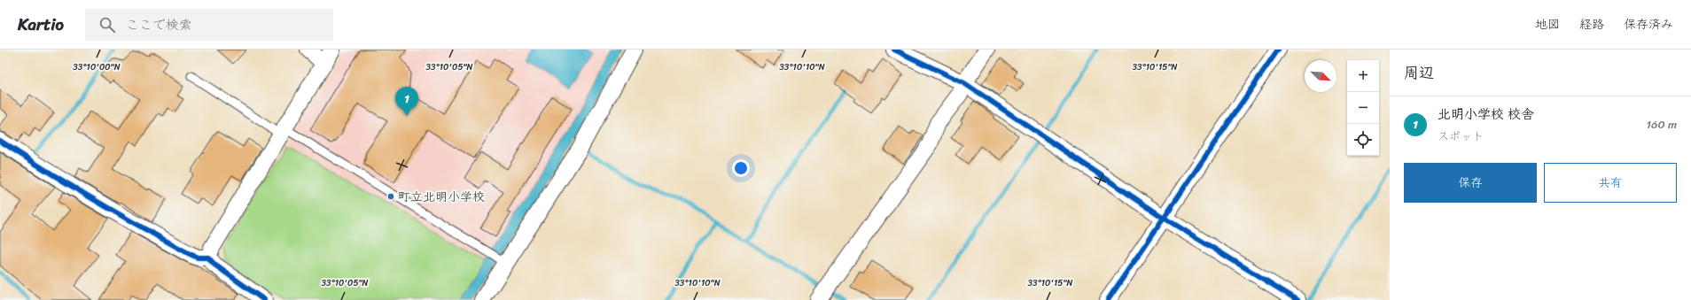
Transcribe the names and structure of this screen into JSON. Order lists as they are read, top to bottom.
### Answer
{
  "places": ["町立北明小学校"],
  "north": "bottom right",
  "page": {
    "header": "Kartio",
    "search": "ここで検索",
    "nav": ["地図", "経路", "保存済み"],
    "heading": "周辺",
    "map_buttons": ["+", "−"],
    "pins": "1",
    "list": [
      {
        "mark": "1",
        "name": "北明小学校 校舎",
        "note": "スポット",
        "value": "160 m"
      }
    ],
    "buttons": ["保存", "共有"]
  },
  "coordinates": [
    "33°10'00\"N",
    "33°10'05\"N",
    "33°10'15\"N",
    "33°10'10\"N"
  ]
}
